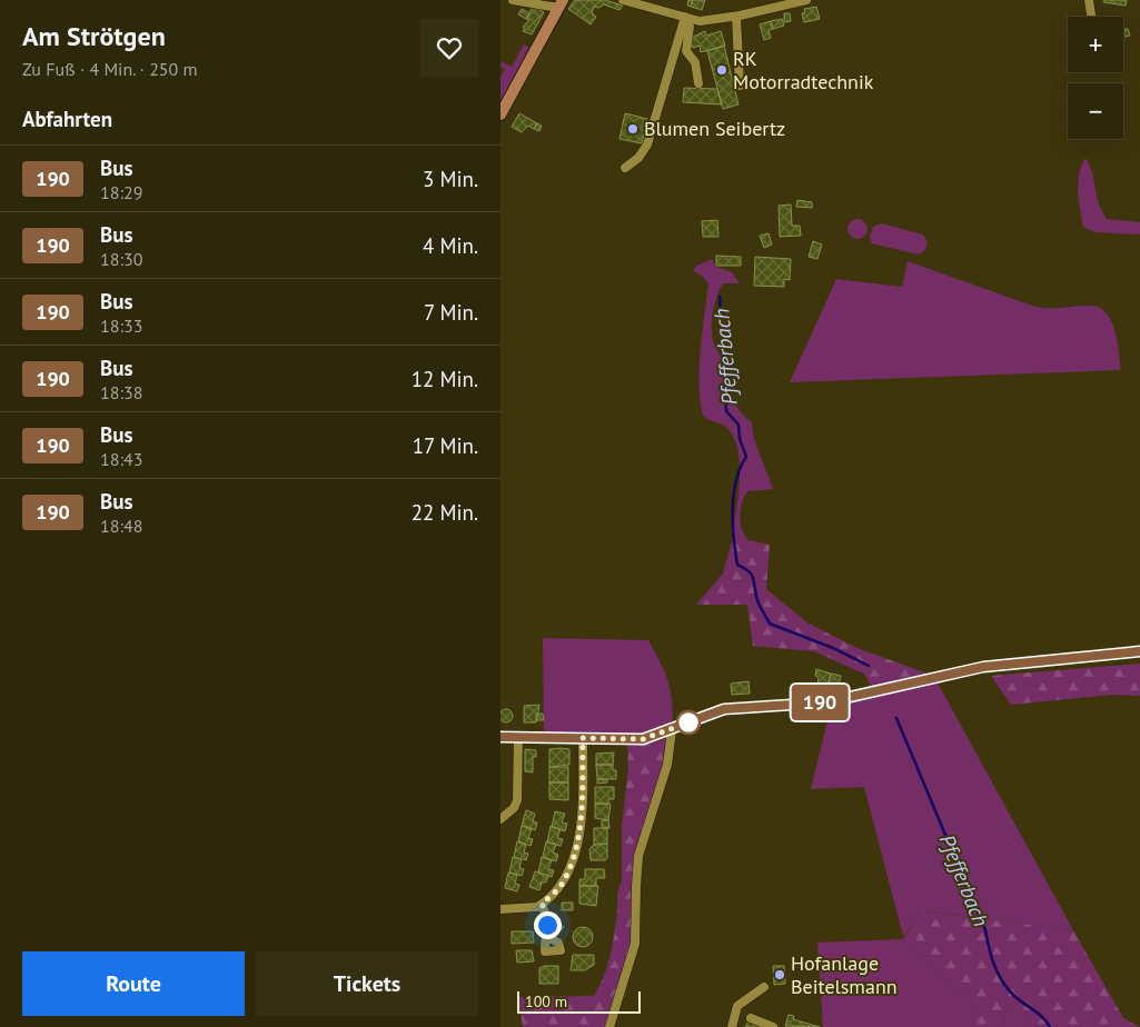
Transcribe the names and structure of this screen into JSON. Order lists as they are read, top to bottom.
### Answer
{
  "water": ["Pfefferbach"],
  "places": ["RK Motorradtechnik", "Blumen Seibertz", "Hofanlage Beitelsmann"],
  "lines": ["bus line 190"],
  "scale_bar": "100 m",
  "page": {
    "heading": [
      ["Am Strötgen", "Zu Fuß · 4 Min. · 250 m"],
      "Abfahrten"
    ],
    "on_map": "190",
    "map_buttons": ["+", "−"],
    "list": [
      {
        "mark": "190",
        "name": "Bus",
        "note": "18:29",
        "value": "3 Min."
      },
      {
        "mark": "190",
        "name": "Bus",
        "note": "18:30",
        "value": "4 Min."
      },
      {
        "mark": "190",
        "name": "Bus",
        "note": "18:33",
        "value": "7 Min."
      },
      {
        "mark": "190",
        "name": "Bus",
        "note": "18:38",
        "value": "12 Min."
      },
      {
        "mark": "190",
        "name": "Bus",
        "note": "18:43",
        "value": "17 Min."
      },
      {
        "mark": "190",
        "name": "Bus",
        "note": "18:48",
        "value": "22 Min."
      }
    ],
    "buttons": ["Route", "Tickets"],
    "scale": "100 m"
  }
}
